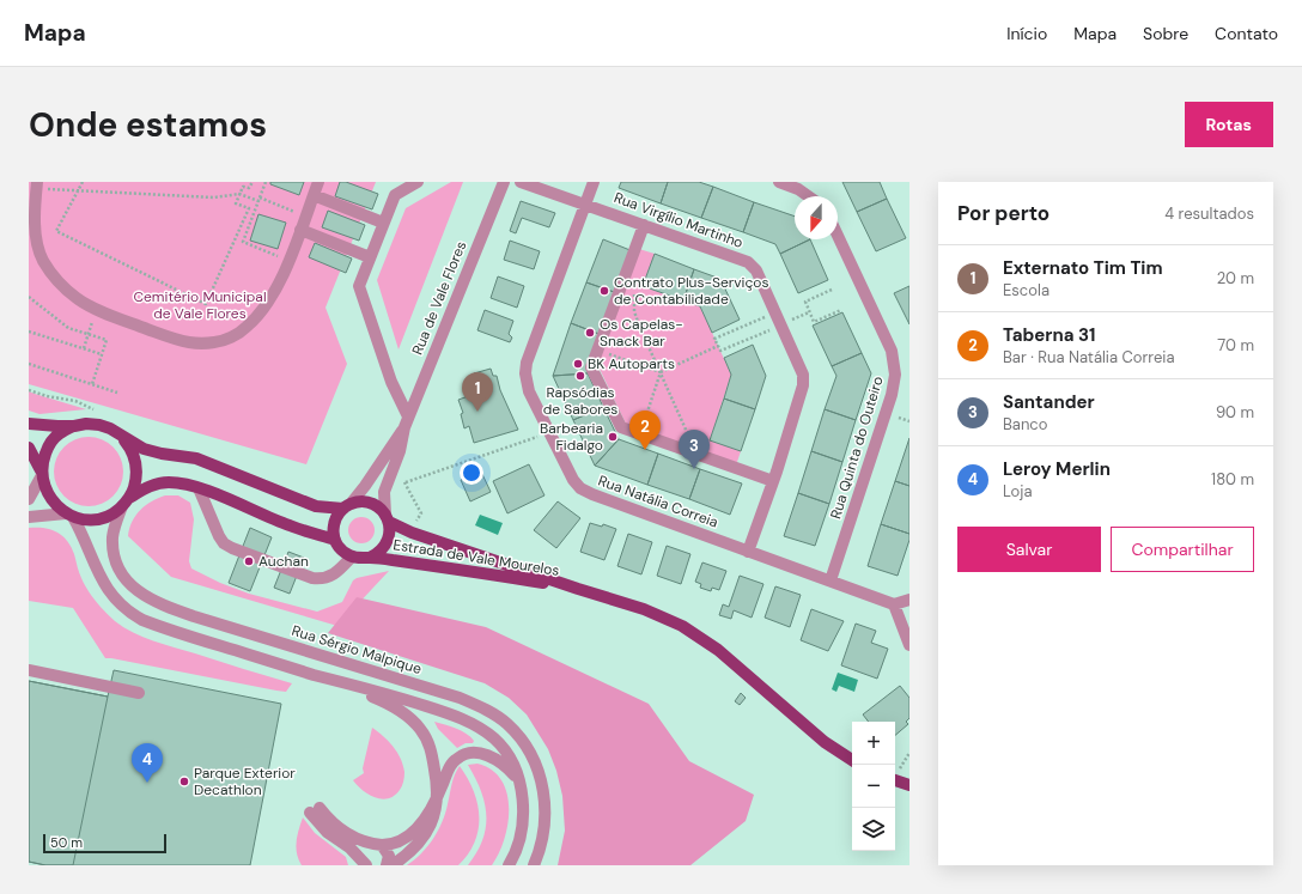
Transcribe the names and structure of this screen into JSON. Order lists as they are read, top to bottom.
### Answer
{
  "streets": {
    "main road": ["Estrada de Vale Mourelos"],
    "street": [
      "Rua Virgílio Martinho",
      "Rua de Vale Flores",
      "Rua Quinta do Outeiro",
      "Rua Natália Correia",
      "Rua Sérgio Malpique"
    ]
  },
  "crossings": [
    ["Rua Virgílio Martinho", "Rua Natália Correia"],
    ["Rua de Vale Flores", "Estrada de Vale Mourelos"],
    ["Rua Quinta do Outeiro", "Rua Natália Correia"],
    ["Estrada de Vale Mourelos", "Rua Sérgio Malpique"]
  ],
  "parks": ["Cemitério Municipal de Vale Flores"],
  "places": [
    "Contrato Plus-Serviços de Contabilidade",
    "Os Capelas- Snack Bar",
    "BK Autoparts",
    "Rapsódias de Sabores",
    "Barbearia Fidalgo",
    "Auchan",
    "Parque Exterior Decathlon"
  ],
  "scale_bar": "50 m",
  "north": "bottom",
  "page": {
    "header": "Mapa",
    "nav": [
      "Início",
      "Mapa",
      "Sobre",
      "Contato"
    ],
    "buttons": [
      "Rotas",
      ["Salvar", "Compartilhar"]
    ],
    "title": "Onde estamos",
    "heading": ["Por perto", "4 resultados"],
    "list": [
      {
        "mark": "1",
        "name": "Externato Tim Tim",
        "note": "Escola",
        "value": "20 m"
      },
      {
        "mark": "2",
        "name": "Taberna 31",
        "note": "Bar · Rua Natália Correia",
        "value": "70 m"
      },
      {
        "mark": "3",
        "name": "Santander",
        "note": "Banco",
        "value": "90 m"
      },
      {
        "mark": "4",
        "name": "Leroy Merlin",
        "note": "Loja",
        "value": "180 m"
      }
    ],
    "pins": [
      "1",
      "2",
      "3",
      "4"
    ],
    "map_buttons": ["+", "−"],
    "scale": "50 m"
  }
}
